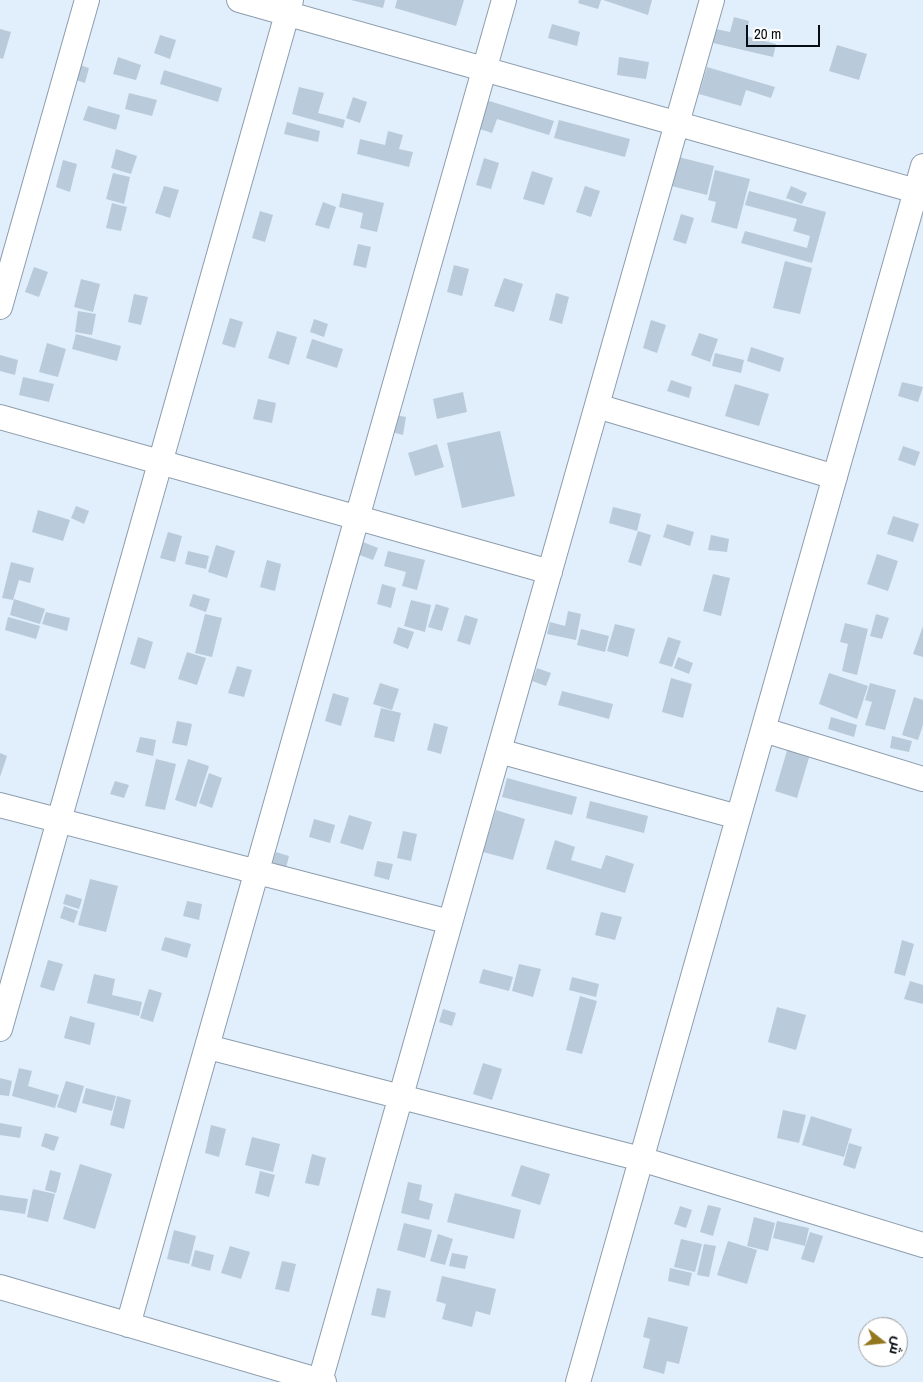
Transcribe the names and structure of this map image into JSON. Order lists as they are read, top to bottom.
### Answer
{
  "scale_bar": "20 m",
  "north": "right"
}
